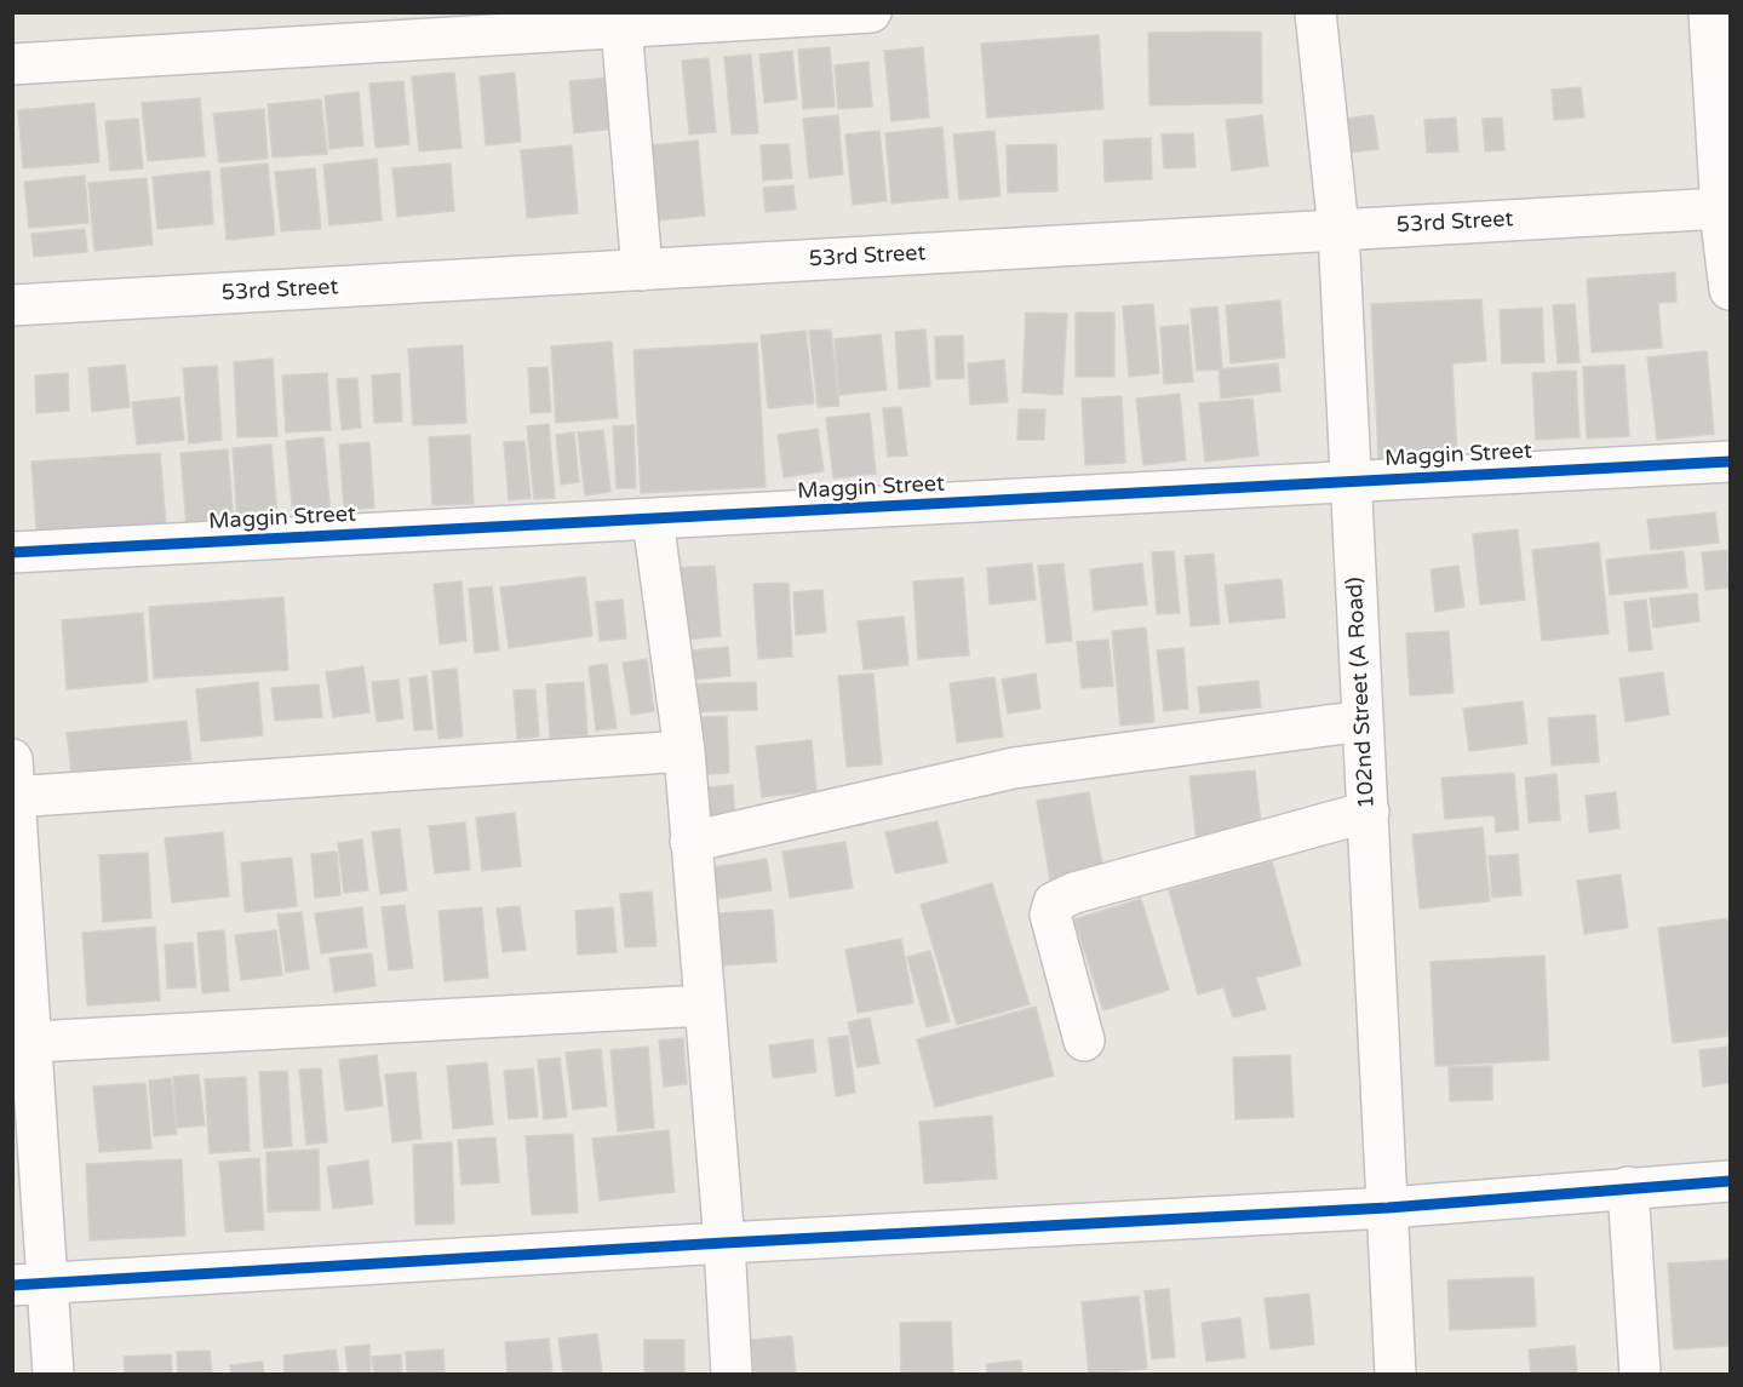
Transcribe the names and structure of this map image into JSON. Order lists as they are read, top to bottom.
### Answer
{
  "streets": {
    "street": ["53rd Street", "Maggin Street", "102nd Street (A Road)"]
  },
  "crossings": [
    ["53rd Street", "102nd Street (A Road)"],
    ["Maggin Street", "102nd Street (A Road)"]
  ]
}
